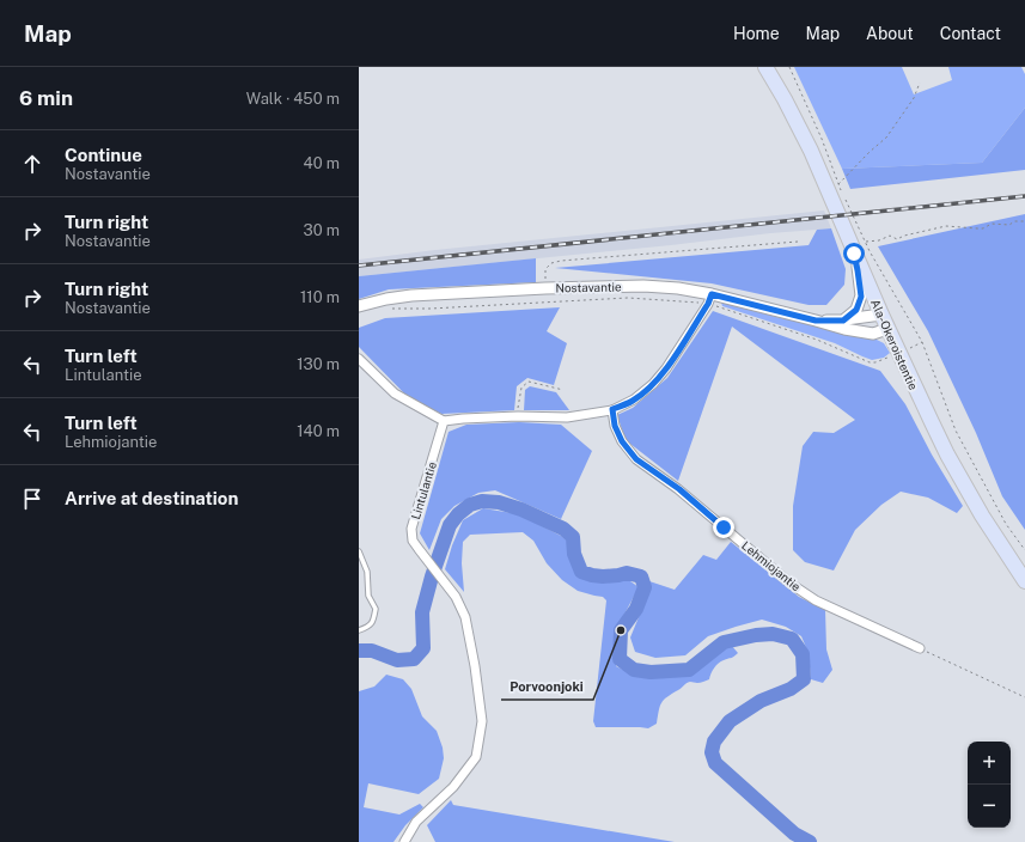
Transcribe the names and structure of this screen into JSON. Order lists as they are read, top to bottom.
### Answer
{
  "streets": {
    "main road": ["Ala-Okeroistentie"],
    "street": ["Nostavantie", "Lintulantie", "Lehmiojantie"]
  },
  "crossings": [
    ["Nostavantie", "Ala-Okeroistentie"]
  ],
  "places": ["Porvoonjoki"],
  "page": {
    "header": "Map",
    "nav": [
      "Home",
      "Map",
      "About",
      "Contact"
    ],
    "heading": ["6 min", "Walk · 450 m"],
    "list": [
      ["Continue", "Nostavantie", "40 m"],
      ["Turn right", "Nostavantie", "30 m"],
      ["Turn right", "Nostavantie", "110 m"],
      ["Turn left", "Lintulantie", "130 m"],
      ["Turn left", "Lehmiojantie", "140 m"],
      "Arrive at destination"
    ],
    "map_buttons": ["+", "−"]
  }
}
